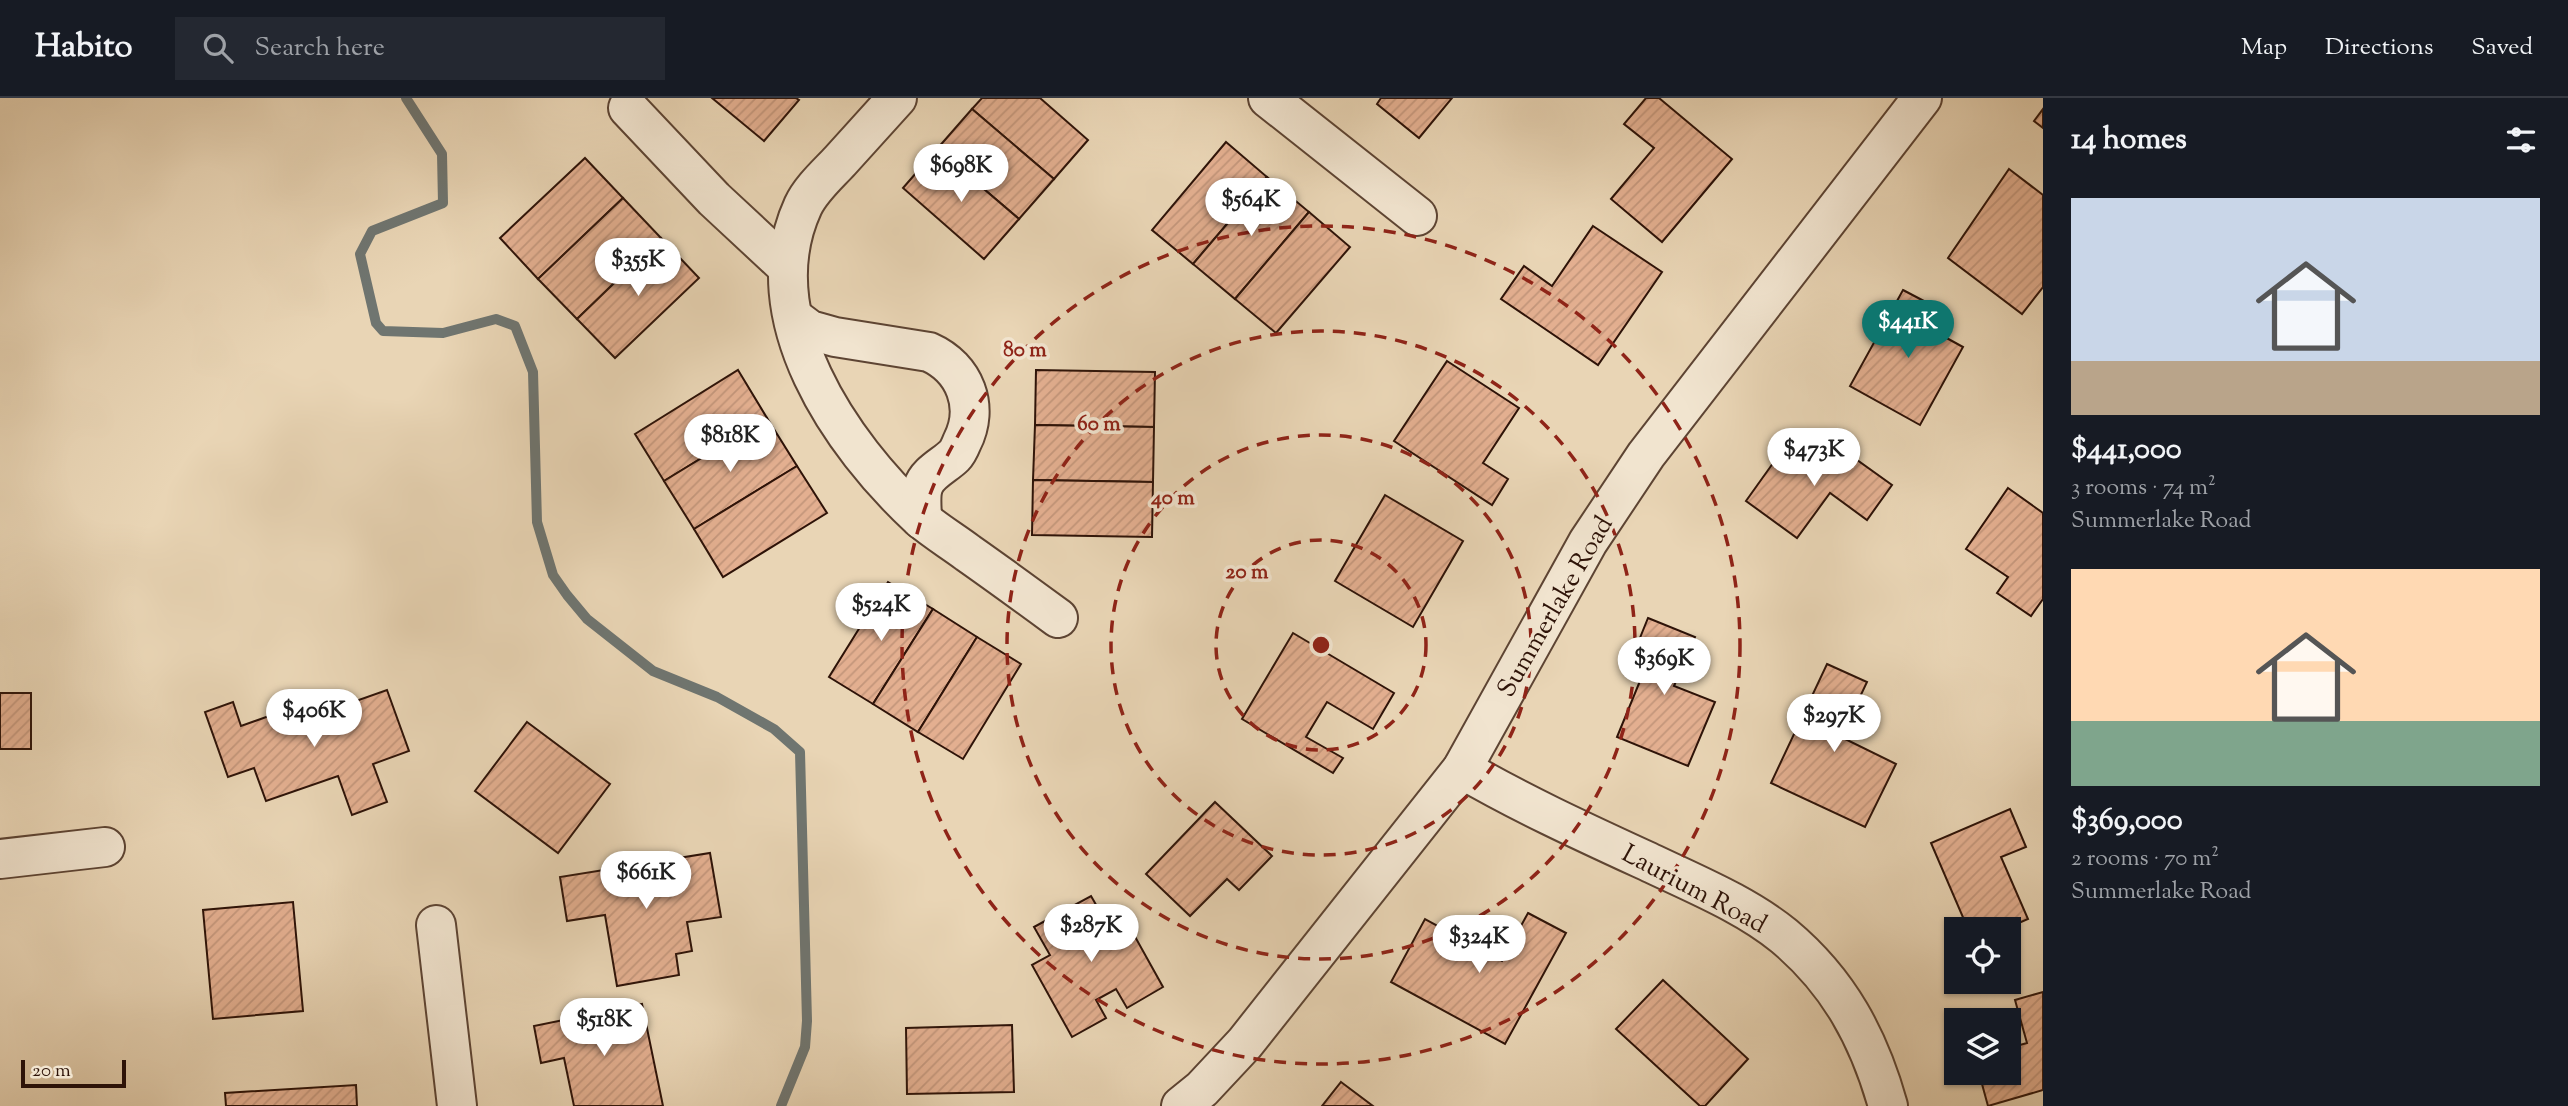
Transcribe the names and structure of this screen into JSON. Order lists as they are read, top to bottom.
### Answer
{
  "streets": {
    "street": ["Summerlake Road", "Laurium Road"]
  },
  "crossings": [
    ["Summerlake Road", "Laurium Road"]
  ],
  "scale_bar": "20 m",
  "page": {
    "header": "Habito",
    "search": "Search here",
    "nav": ["Map", "Directions", "Saved"],
    "heading": "14 homes",
    "price": [
      "$698K",
      "$564K",
      "$355K",
      "$441K",
      "$818K",
      "$473K",
      "$524K",
      "$369K",
      "$406K",
      "$297K",
      "$661K",
      "$287K",
      "$324K",
      "$518K"
    ],
    "list": [
      {
        "name": "$441,000",
        "note": "3 rooms · 74 m² · Summerlake Road"
      },
      {
        "name": "$369,000",
        "note": "2 rooms · 70 m² · Summerlake Road"
      }
    ],
    "scale": "20 m"
  },
  "rings": [
    "80 m",
    "60 m",
    "40 m",
    "20 m"
  ]
}
